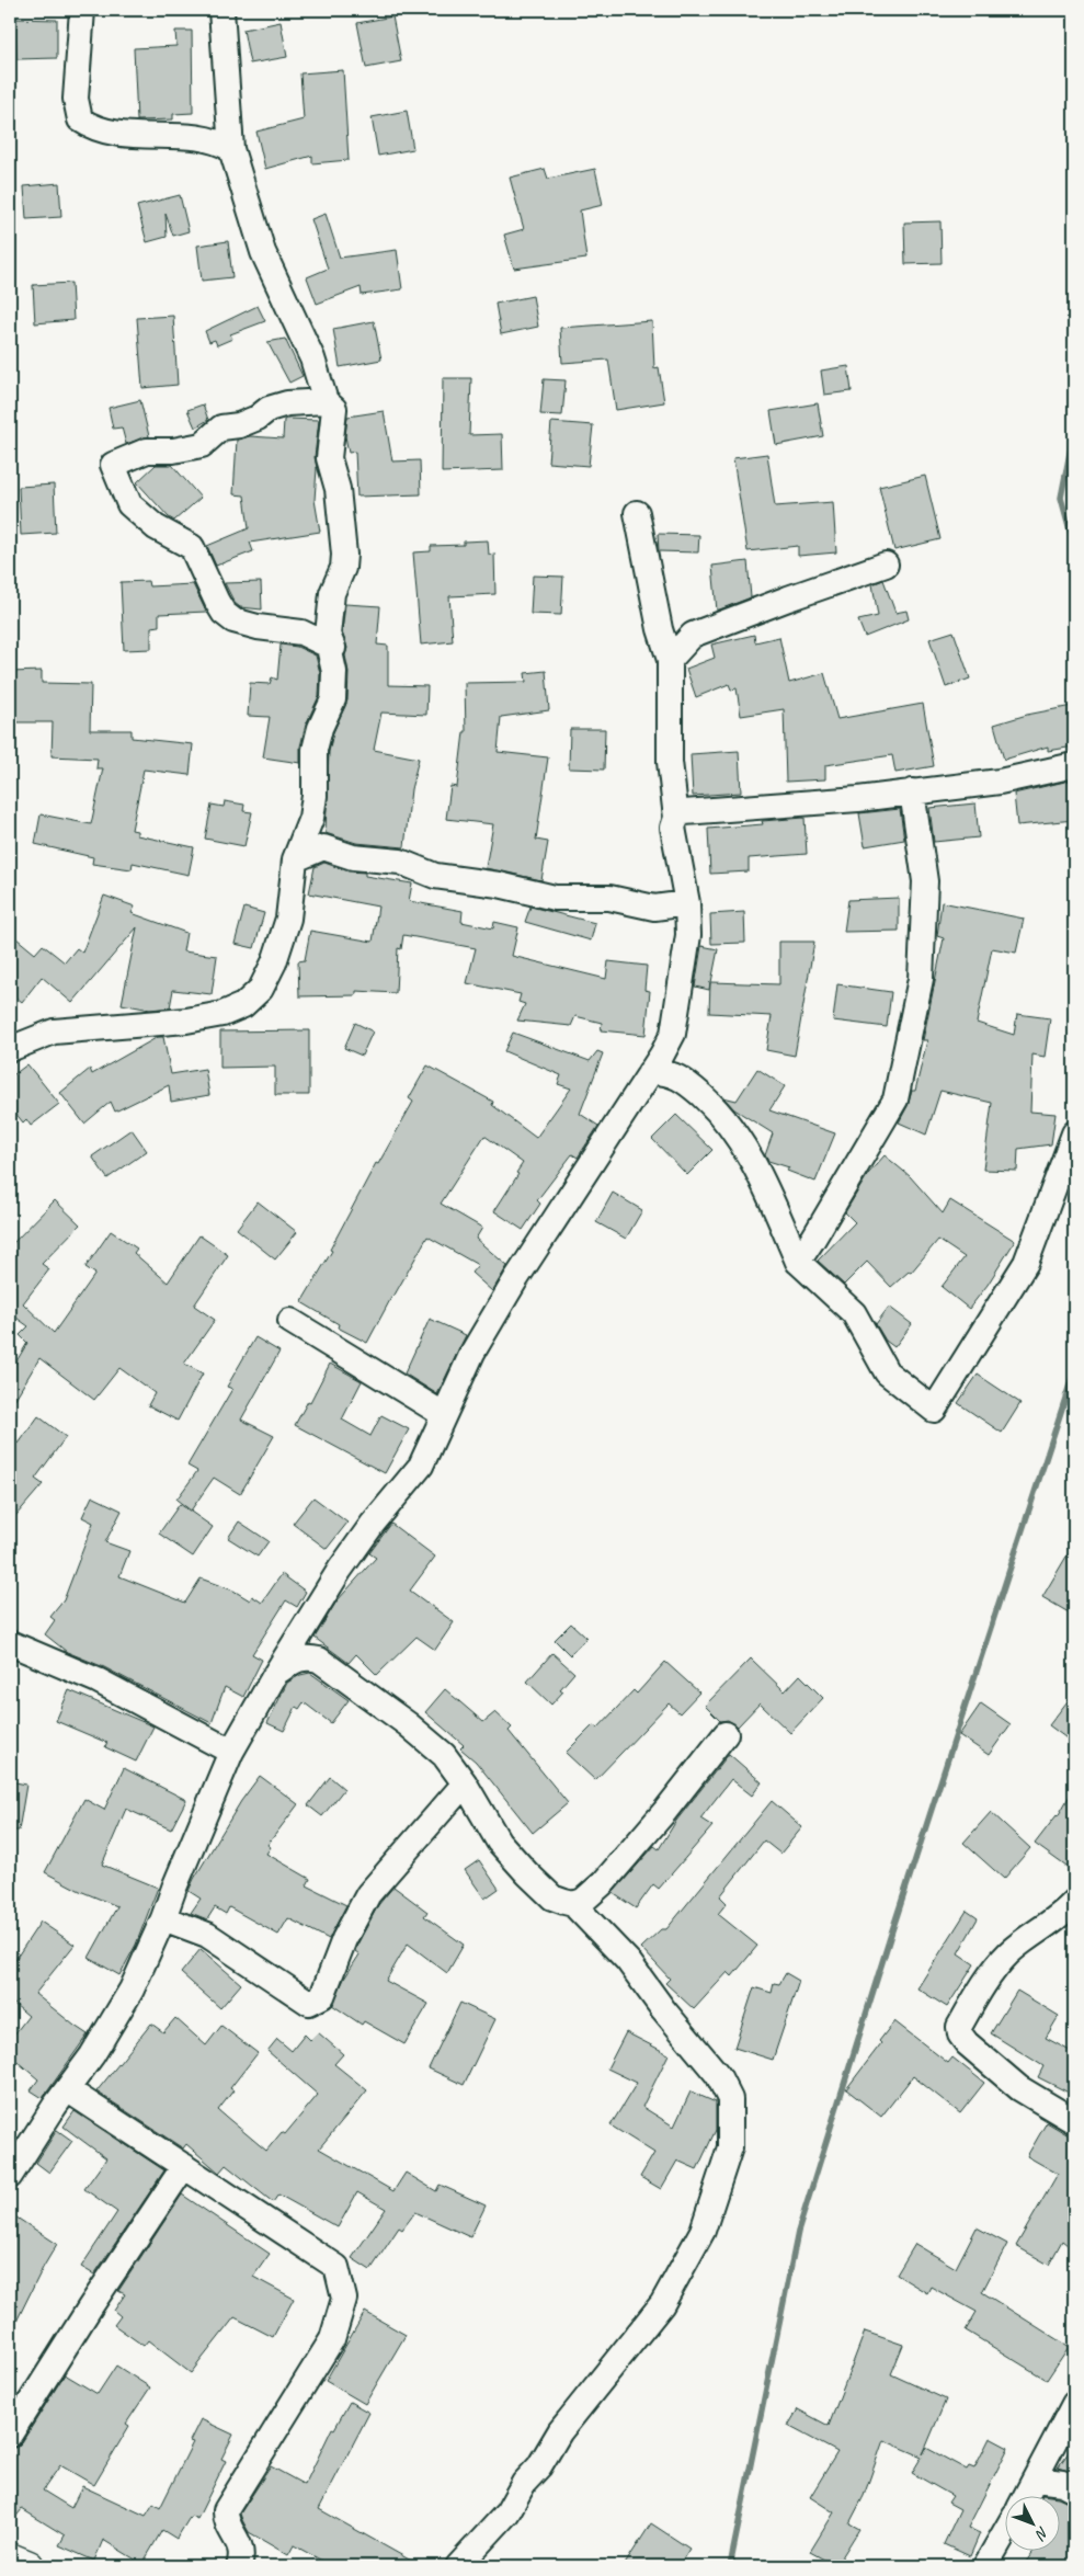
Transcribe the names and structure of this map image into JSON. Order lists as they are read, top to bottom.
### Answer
{
  "north": "bottom right"
}
